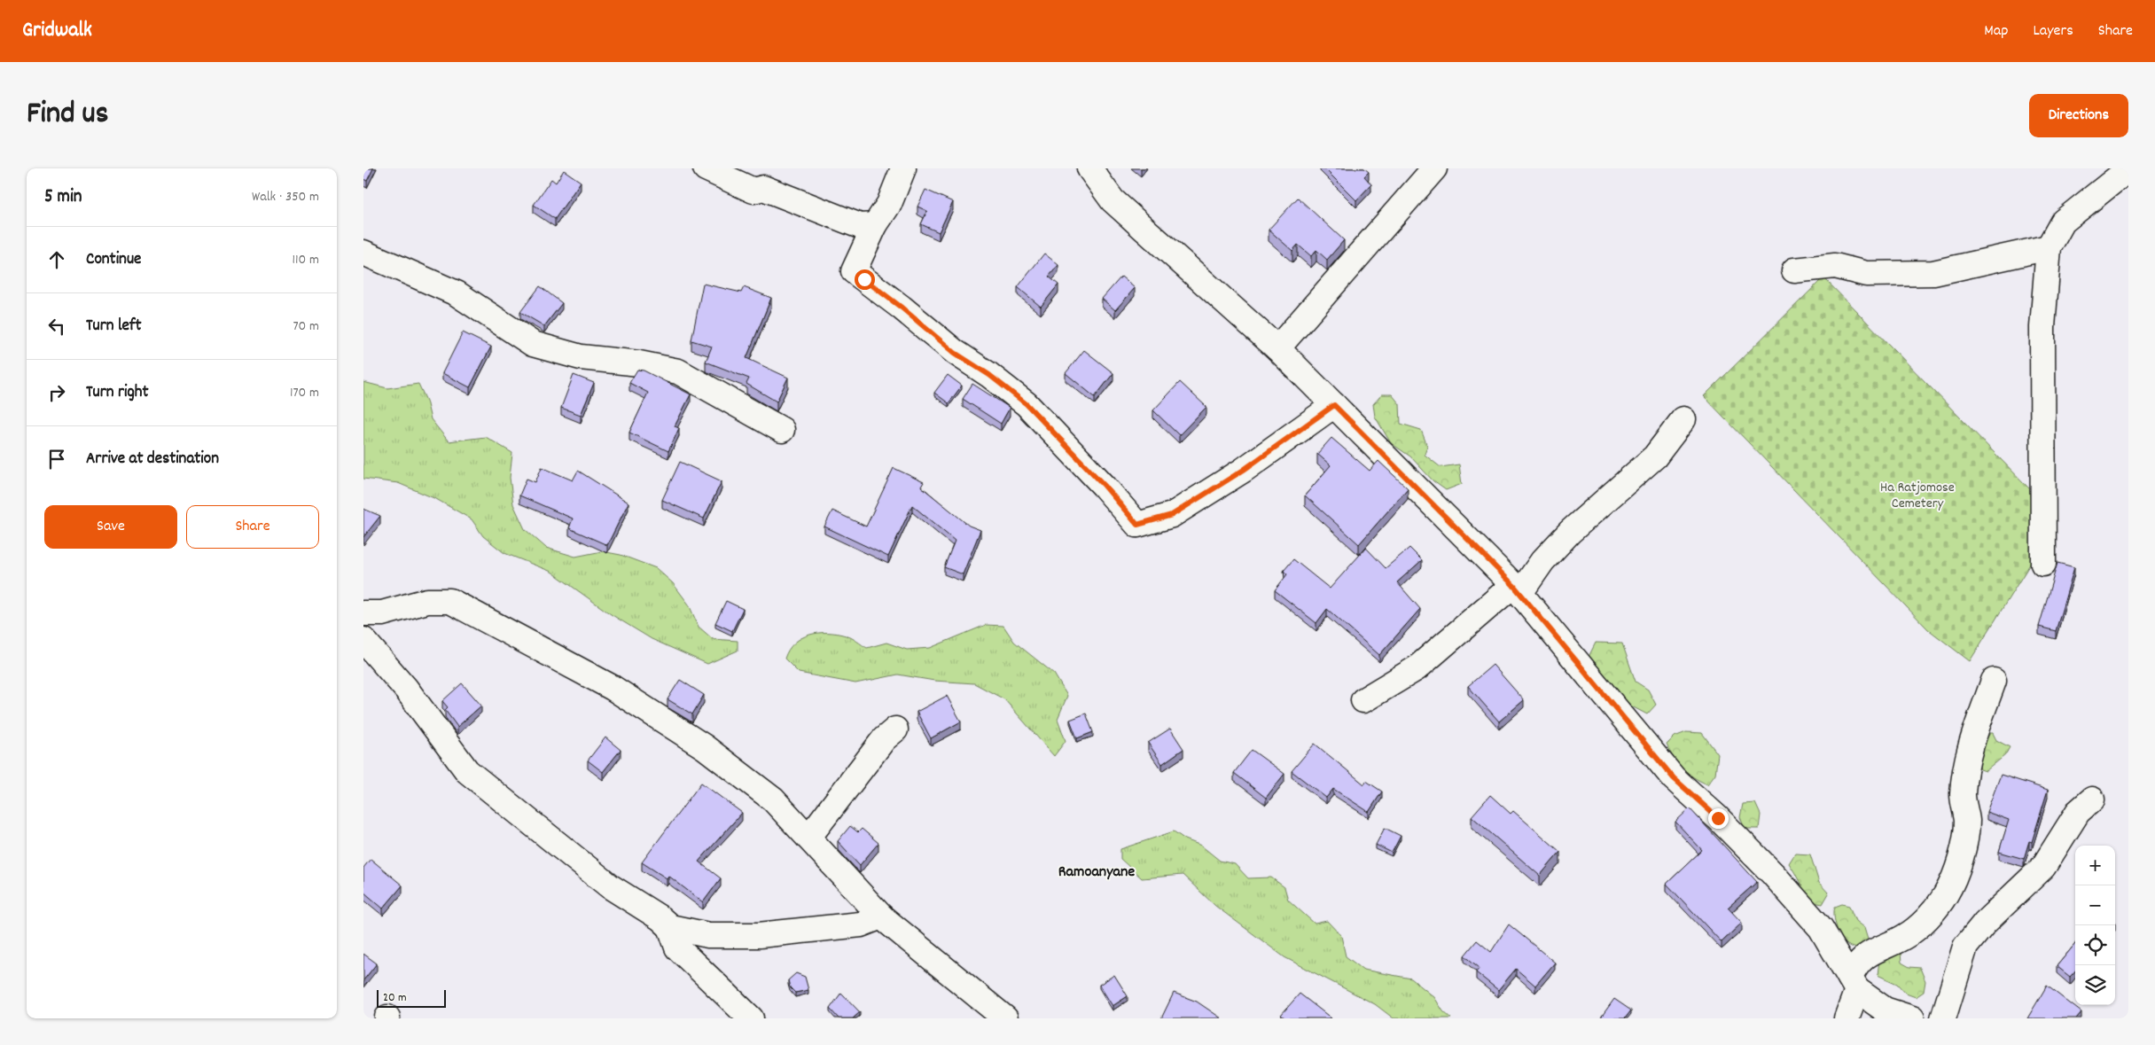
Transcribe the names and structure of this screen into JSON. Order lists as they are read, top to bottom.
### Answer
{
  "districts": ["Ramoanyane"],
  "parks": ["Ha Ratjomose Cemetery"],
  "scale_bar": "20 m",
  "page": {
    "header": "Gridwalk",
    "nav": ["Map", "Layers", "Share"],
    "title": "Find us",
    "buttons": [
      "Directions",
      ["Save", "Share"]
    ],
    "heading": ["5 min", "Walk · 350 m"],
    "list": [
      ["Continue", "110 m"],
      ["Turn left", "70 m"],
      ["Turn right", "170 m"],
      "Arrive at destination"
    ],
    "map_buttons": ["+", "−"],
    "scale": "20 m"
  }
}
